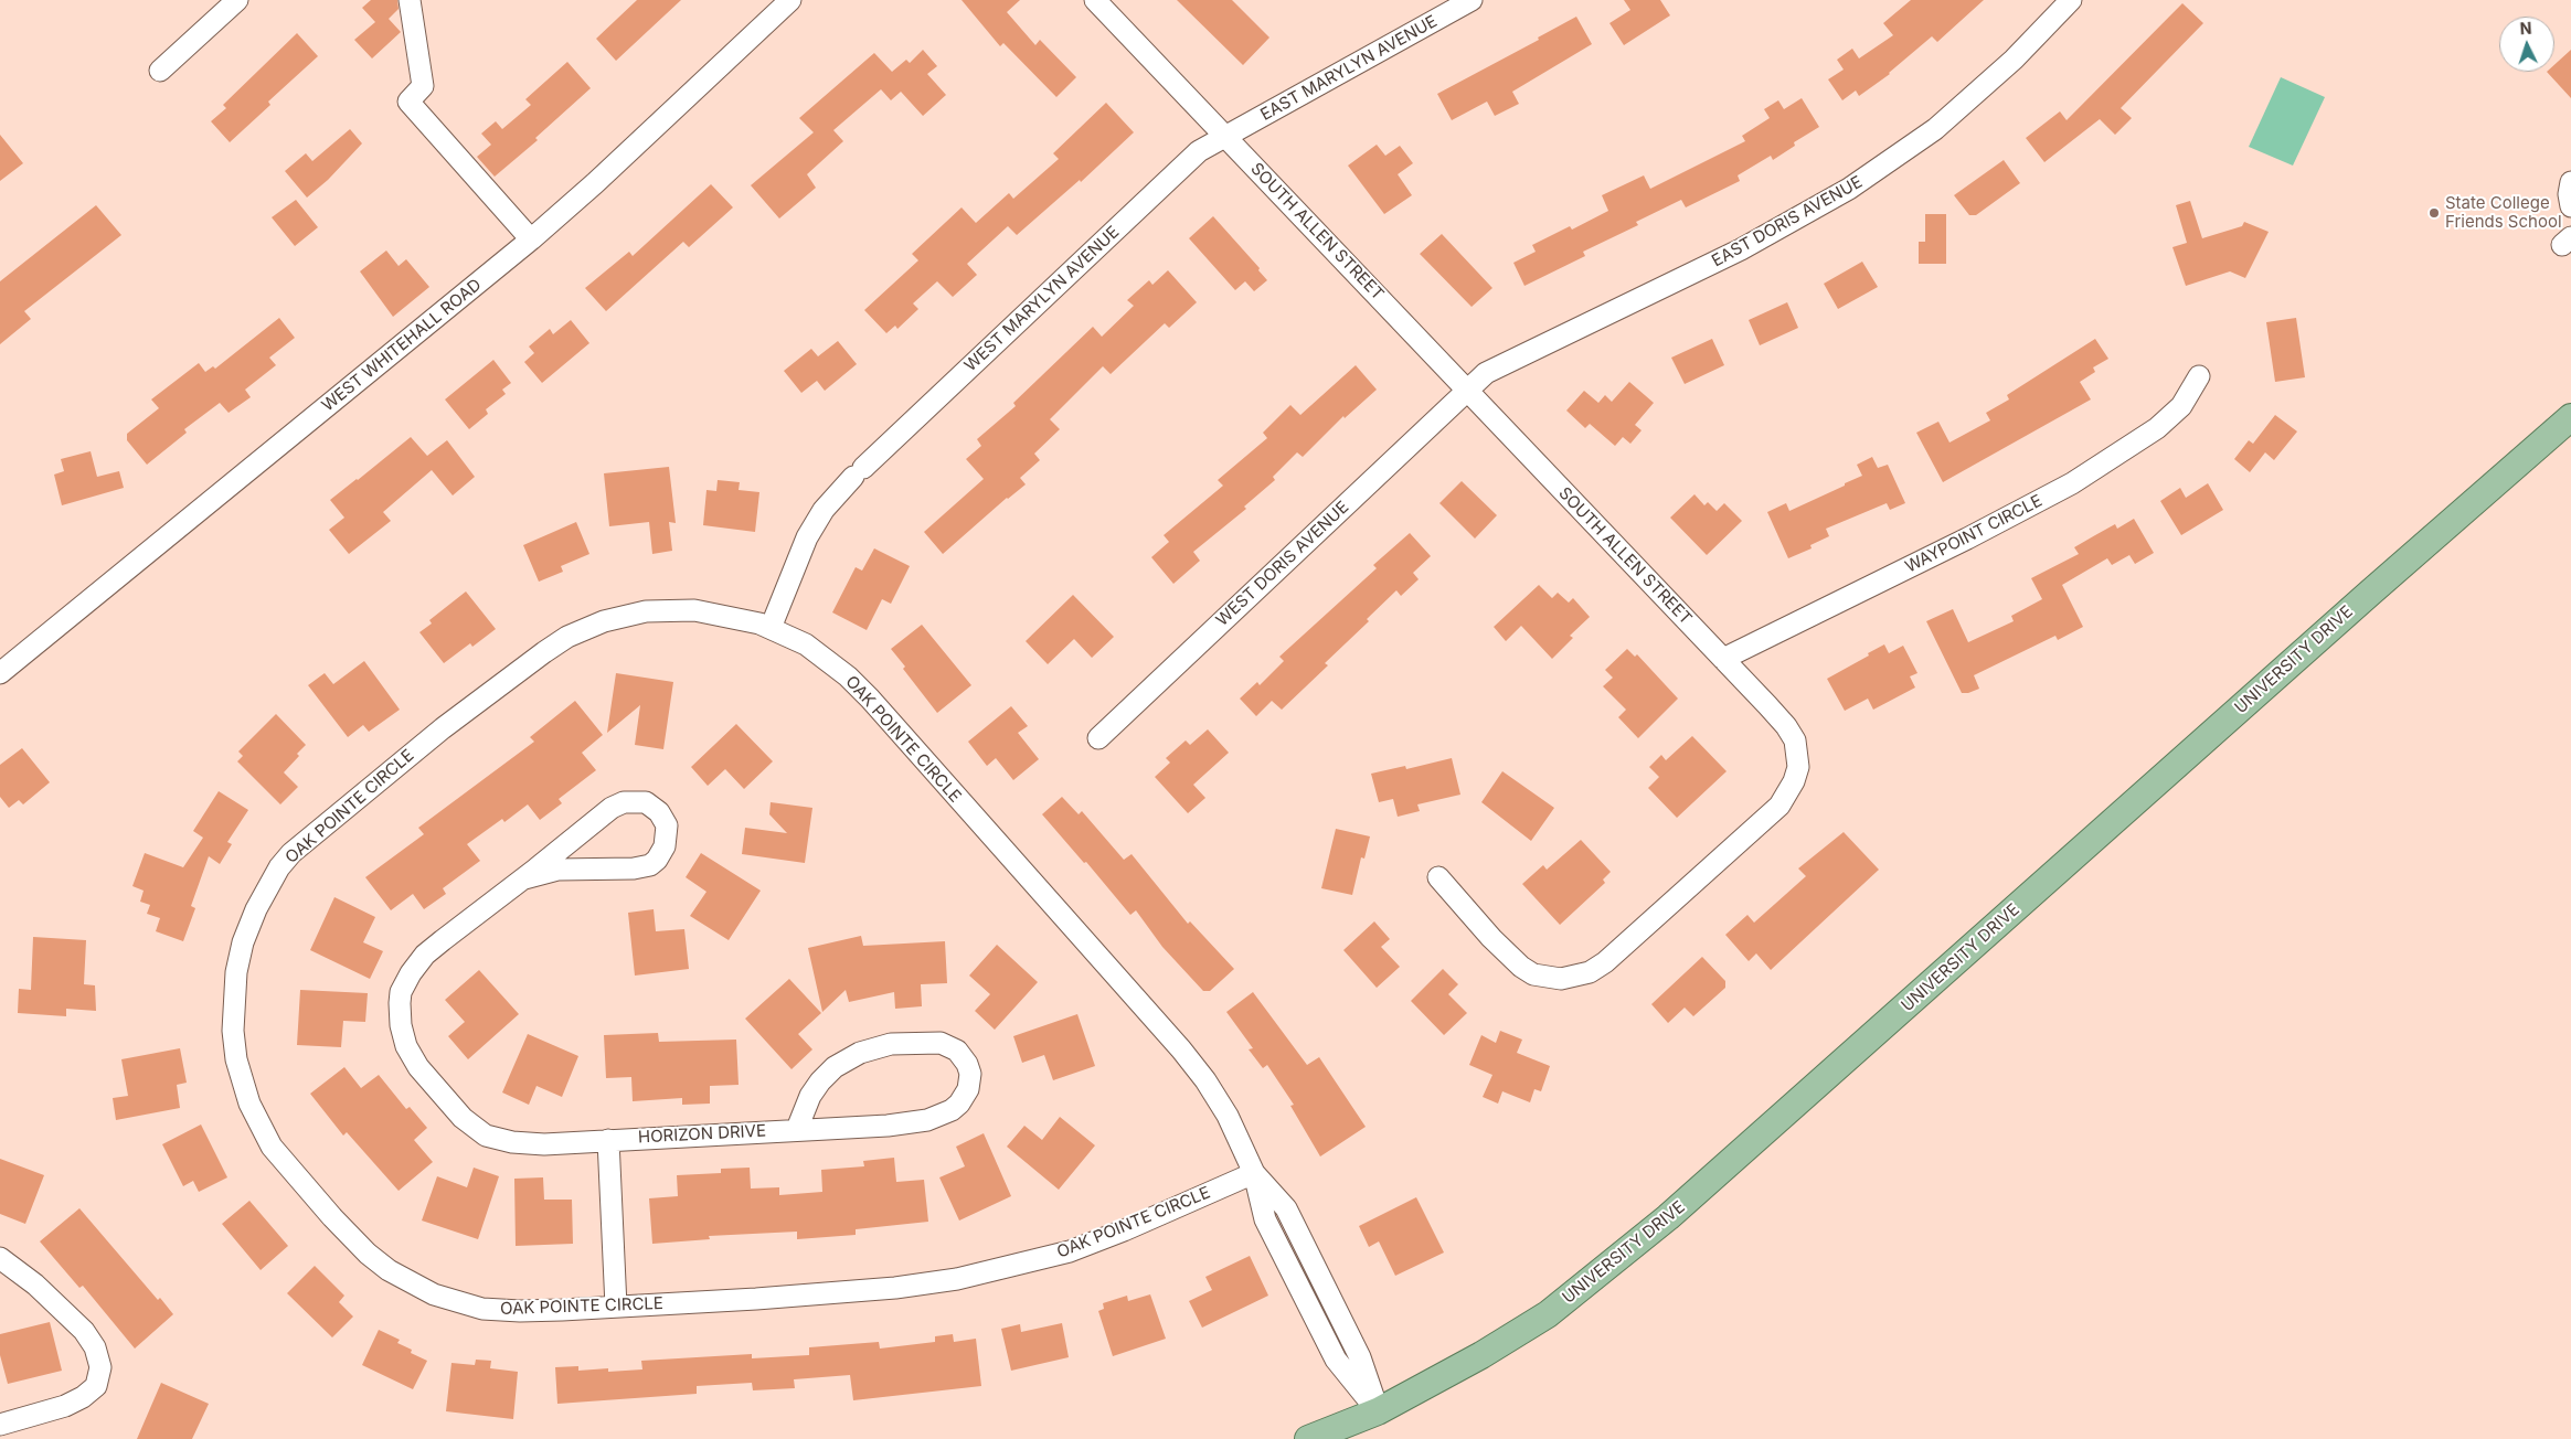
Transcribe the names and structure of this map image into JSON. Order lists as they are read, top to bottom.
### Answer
{
  "streets": {
    "main road": ["UNIVERSITY DRIVE"],
    "street": [
      "EAST MARYLYN AVENUE",
      "EAST DORIS AVENUE",
      "SOUTH ALLEN STREET",
      "WEST MARYLYN AVENUE",
      "WEST WHITEHALL ROAD",
      "WAYPOINT CIRCLE",
      "WEST DORIS AVENUE",
      "OAK POINTE CIRCLE",
      "HORIZON DRIVE"
    ]
  },
  "crossings": [
    ["EAST MARYLYN AVENUE", "SOUTH ALLEN STREET"],
    ["EAST MARYLYN AVENUE", "WEST MARYLYN AVENUE"],
    ["EAST DORIS AVENUE", "SOUTH ALLEN STREET"],
    ["EAST DORIS AVENUE", "WEST DORIS AVENUE"],
    ["SOUTH ALLEN STREET", "WEST MARYLYN AVENUE"],
    ["SOUTH ALLEN STREET", "WAYPOINT CIRCLE"],
    ["SOUTH ALLEN STREET", "WEST DORIS AVENUE"],
    ["WEST MARYLYN AVENUE", "OAK POINTE CIRCLE"],
    ["UNIVERSITY DRIVE", "OAK POINTE CIRCLE"]
  ],
  "places": ["State College Friends School"],
  "north": "top"
}
